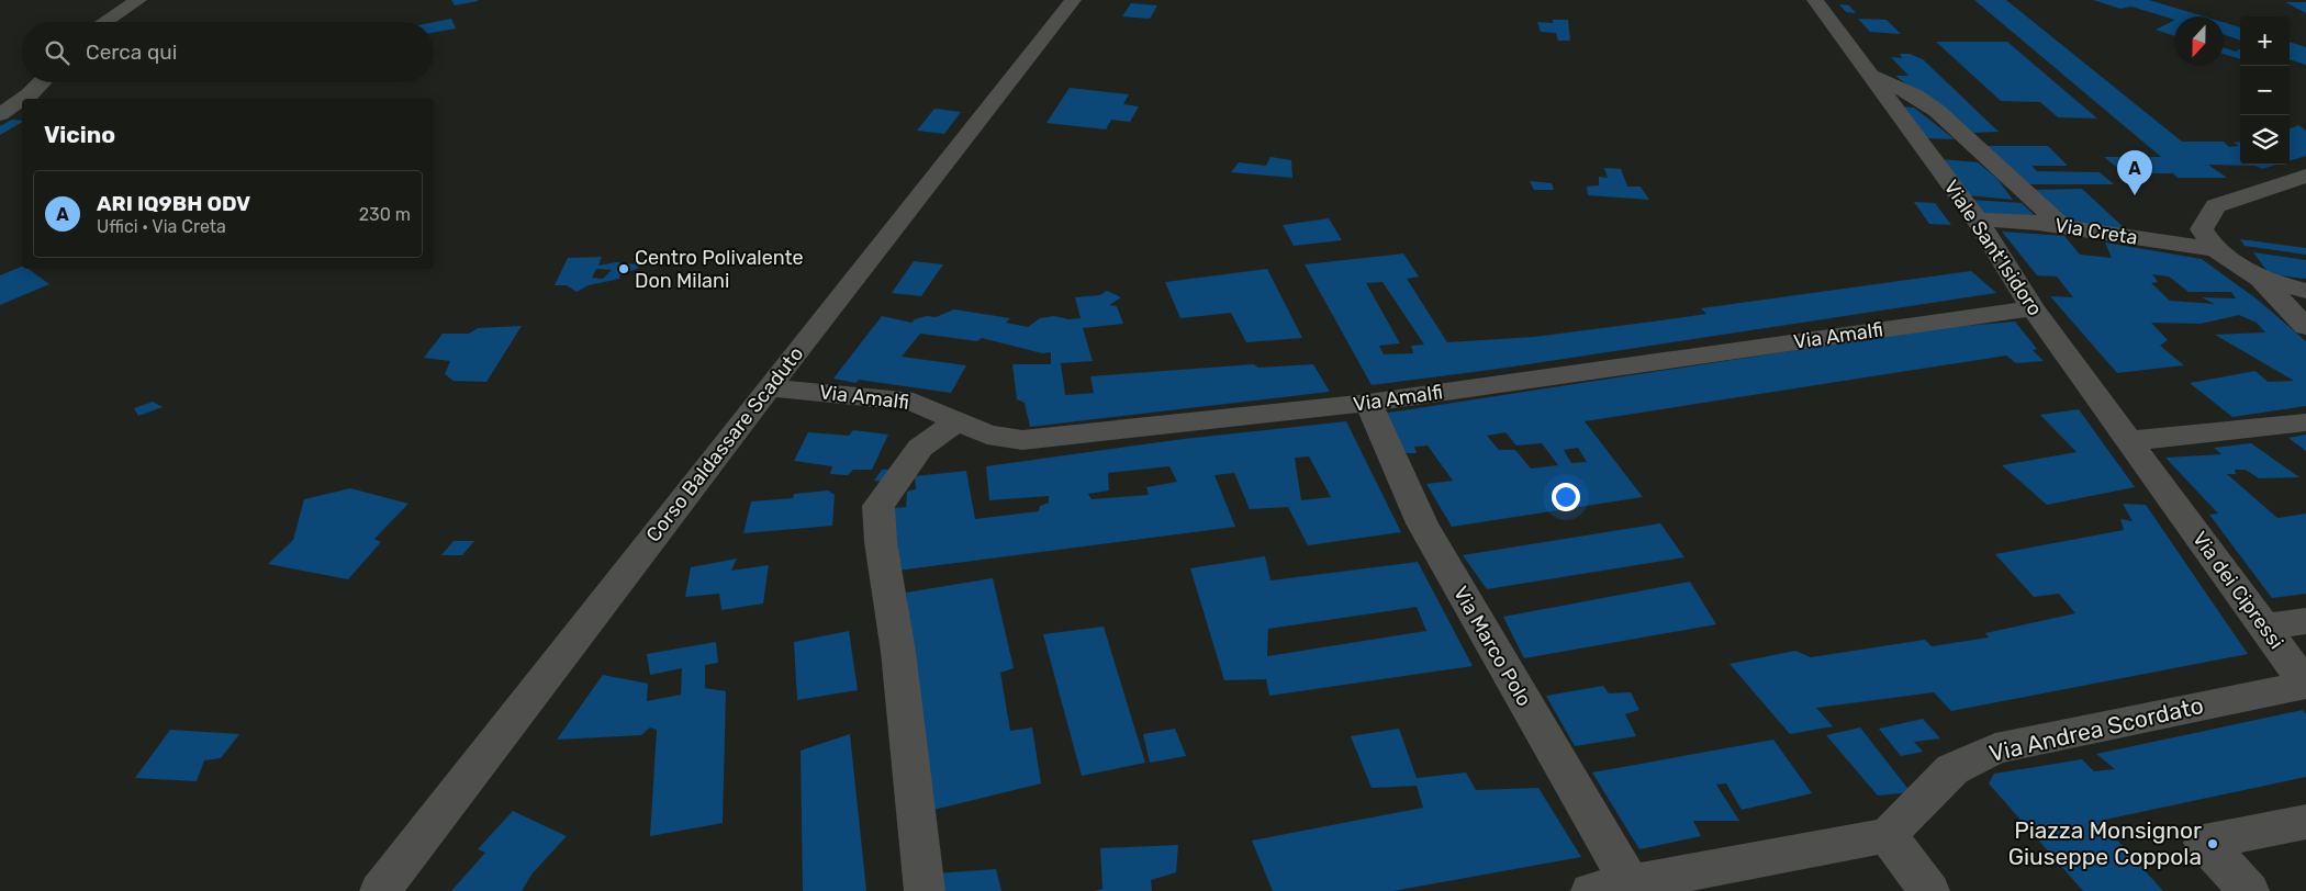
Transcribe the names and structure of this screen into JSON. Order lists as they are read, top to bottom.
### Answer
{
  "streets": {
    "street": [
      "Via Creta",
      "Viale Sant'Isidoro",
      "Via Amalfi",
      "Corso Baldassare Scaduto",
      "Via dei Cipressi",
      "Via Marco Polo",
      "Via Andrea Scordato"
    ]
  },
  "crossings": [
    ["Via Creta", "Viale Sant'Isidoro"],
    ["Viale Sant'Isidoro", "Via Amalfi"],
    ["Viale Sant'Isidoro", "Via dei Cipressi"],
    ["Via Amalfi", "Corso Baldassare Scaduto"],
    ["Via Amalfi", "Via Marco Polo"],
    ["Via dei Cipressi", "Via Andrea Scordato"]
  ],
  "places": ["Centro Polivalente Don Milani", "Piazza Monsignor Giuseppe Coppola"],
  "north": "bottom",
  "page": {
    "map_buttons": ["+", "−"],
    "search": "Cerca qui",
    "heading": "Vicino",
    "pins": "A",
    "list": [
      {
        "mark": "A",
        "name": "ARI IQ9BH ODV",
        "note": "Uffici · Via Creta",
        "value": "230 m"
      }
    ]
  }
}
